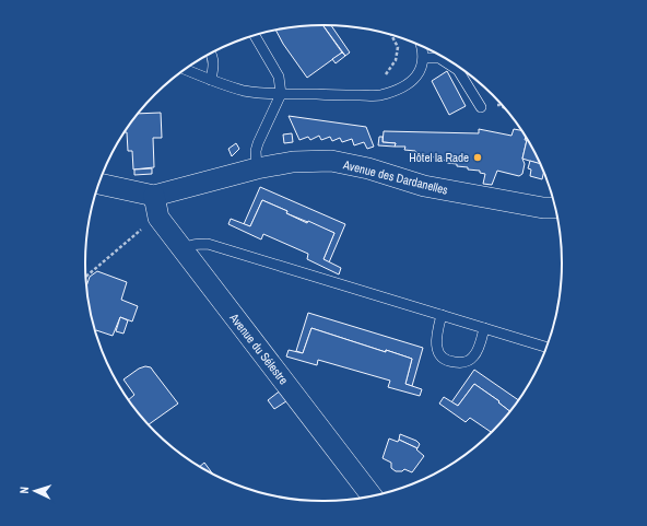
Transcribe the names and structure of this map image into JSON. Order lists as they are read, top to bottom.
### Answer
{
  "streets": {
    "street": ["Avenue des Dardanelles", "Avenue du Sélestre"]
  },
  "crossings": [
    ["Avenue des Dardanelles", "Avenue du Sélestre"]
  ],
  "places": ["Hôtel la Rade"],
  "north": "left"
}
